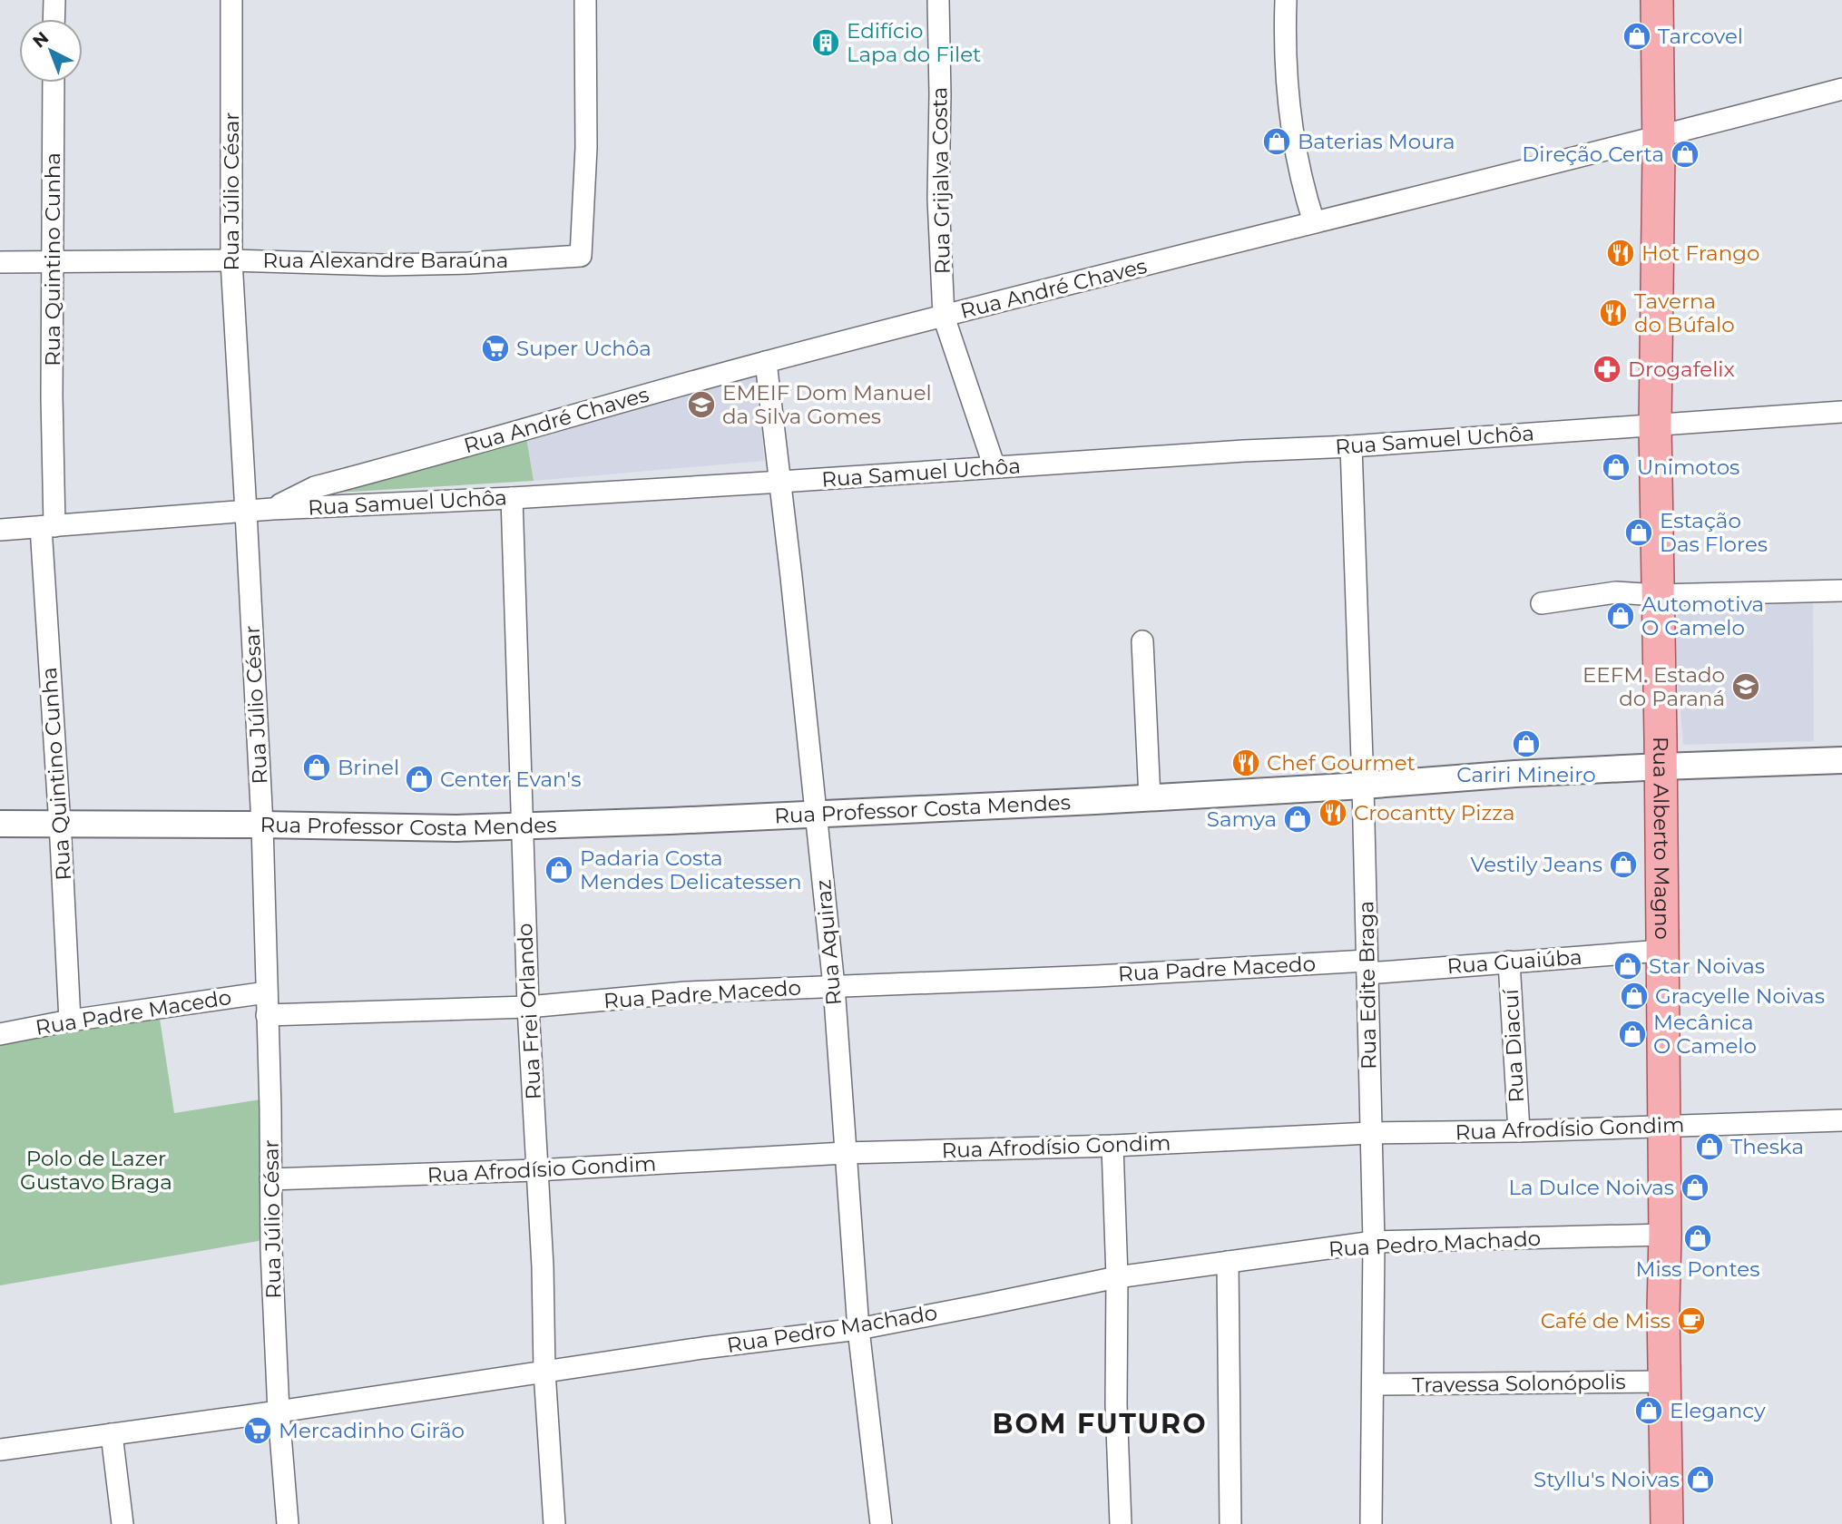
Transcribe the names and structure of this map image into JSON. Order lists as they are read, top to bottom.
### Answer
{
  "streets": {
    "main road": ["Rua Alberto Magno"],
    "street": [
      "Rua Grijalva Costa",
      "Rua Júlio César",
      "Rua Quintino Cunha",
      "Rua Alexandre Baraúna",
      "Rua André Chaves",
      "Rua Samuel Uchôa",
      "Rua Professor Costa Mendes",
      "Rua Aquiraz",
      "Rua Guaiúba",
      "Rua Padre Macedo",
      "Rua Edite Braga",
      "Rua Frei Orlando",
      "Rua Diacuí",
      "Rua Afrodísio Gondim",
      "Rua Pedro Machado",
      "Travessa Solonópolis"
    ]
  },
  "crossings": [
    ["Rua Grijalva Costa", "Rua André Chaves"],
    ["Rua Grijalva Costa", "Rua Samuel Uchôa"],
    ["Rua Júlio César", "Rua Alexandre Baraúna"],
    ["Rua Júlio César", "Rua Samuel Uchôa"],
    ["Rua Júlio César", "Rua Professor Costa Mendes"],
    ["Rua Júlio César", "Rua Padre Macedo"],
    ["Rua Júlio César", "Rua Afrodísio Gondim"],
    ["Rua Júlio César", "Rua Pedro Machado"],
    ["Rua Quintino Cunha", "Rua Alexandre Baraúna"],
    ["Rua Quintino Cunha", "Rua Samuel Uchôa"],
    ["Rua Quintino Cunha", "Rua Professor Costa Mendes"],
    ["Rua Quintino Cunha", "Rua Padre Macedo"],
    ["Rua André Chaves", "Rua Samuel Uchôa"],
    ["Rua André Chaves", "Rua Alberto Magno"],
    ["Rua André Chaves", "Rua Aquiraz"],
    ["Rua Samuel Uchôa", "Rua Alberto Magno"],
    ["Rua Samuel Uchôa", "Rua Aquiraz"],
    ["Rua Samuel Uchôa", "Rua Edite Braga"],
    ["Rua Samuel Uchôa", "Rua Frei Orlando"],
    ["Rua Professor Costa Mendes", "Rua Alberto Magno"],
    ["Rua Professor Costa Mendes", "Rua Aquiraz"],
    ["Rua Professor Costa Mendes", "Rua Edite Braga"],
    ["Rua Professor Costa Mendes", "Rua Frei Orlando"],
    ["Rua Alberto Magno", "Rua Guaiúba"],
    ["Rua Alberto Magno", "Rua Afrodísio Gondim"],
    ["Rua Alberto Magno", "Rua Pedro Machado"],
    ["Rua Alberto Magno", "Travessa Solonópolis"],
    ["Rua Aquiraz", "Rua Padre Macedo"],
    ["Rua Aquiraz", "Rua Afrodísio Gondim"],
    ["Rua Aquiraz", "Rua Pedro Machado"],
    ["Rua Guaiúba", "Rua Padre Macedo"],
    ["Rua Guaiúba", "Rua Edite Braga"],
    ["Rua Guaiúba", "Rua Diacuí"],
    ["Rua Padre Macedo", "Rua Edite Braga"],
    ["Rua Padre Macedo", "Rua Frei Orlando"],
    ["Rua Edite Braga", "Rua Afrodísio Gondim"],
    ["Rua Edite Braga", "Rua Pedro Machado"],
    ["Rua Edite Braga", "Travessa Solonópolis"],
    ["Rua Frei Orlando", "Rua Afrodísio Gondim"],
    ["Rua Frei Orlando", "Rua Pedro Machado"],
    ["Rua Diacuí", "Rua Afrodísio Gondim"]
  ],
  "districts": ["BOM FUTURO"],
  "parks": ["Polo de Lazer Gustavo Braga"],
  "places": {
    "shop": [
      "Tarcovel",
      "Baterias Moura",
      "Direção Certa",
      "Unimotos",
      "Estação Das Flores",
      "Automotiva O Camelo",
      "Cariri Mineiro",
      "Brinel",
      "Center Evan's",
      "Samya",
      "Vestily Jeans",
      "Padaria Costa Mendes Delicatessen",
      "Star Noivas",
      "Gracyelle Noivas",
      "Mecânica O Camelo",
      "Theska",
      "La Dulce Noivas",
      "Miss Pontes",
      "Elegancy",
      "Styllu's Noivas"
    ],
    "building": ["Edifício Lapa do Filet"],
    "restaurant": [
      "Hot Frango",
      "Taverna do Búfalo",
      "Chef Gourmet",
      "Crocantty Pizza"
    ],
    "supermarket": ["Super Uchôa", "Mercadinho Girão"],
    "pharmacy": ["Drogafelix"],
    "school or university": ["EMEIF Dom Manuel da Silva Gomes", "EEFM. Estado do Paraná"],
    "cafe": ["Café de Miss"]
  },
  "north": "top left"
}
